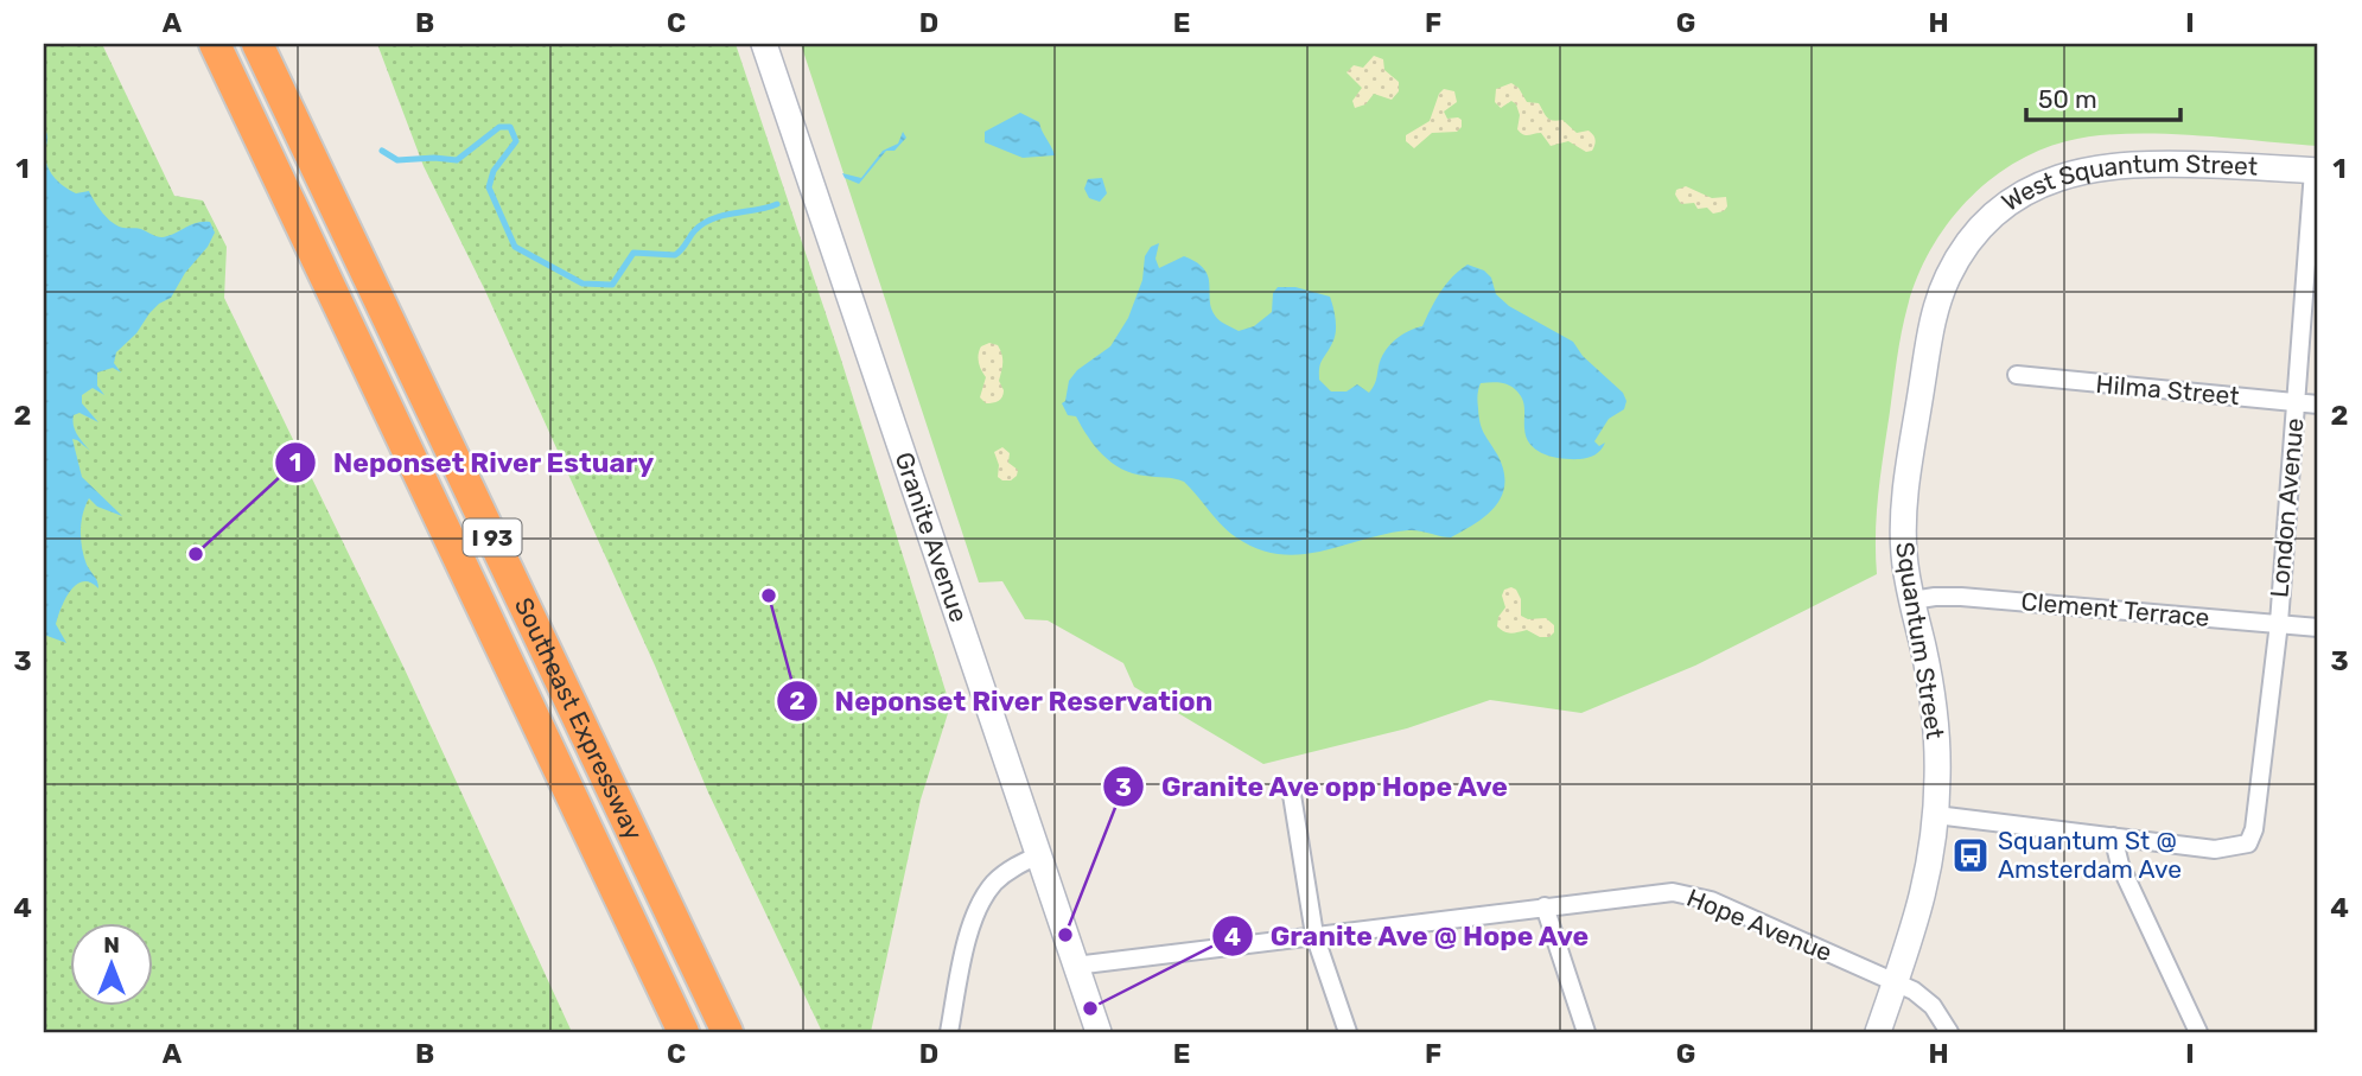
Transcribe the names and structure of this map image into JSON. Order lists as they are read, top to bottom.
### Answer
{
  "streets": {
    "highway": ["I 93", "Southeast Expressway"],
    "main road": ["West Squantum Street", "Granite Avenue", "Squantum Street"],
    "street": [
      "Hilma Street",
      "London Avenue",
      "Clement Terrace",
      "Hope Avenue"
    ]
  },
  "crossings": [
    ["West Squantum Street", "London Avenue"],
    ["West Squantum Street", "Squantum Street"],
    ["Hilma Street", "London Avenue"],
    ["London Avenue", "Clement Terrace"],
    ["Granite Avenue", "Hope Avenue"],
    ["Clement Terrace", "Squantum Street"],
    ["Squantum Street", "Hope Avenue"]
  ],
  "places": {
    "other": [
      "Neponset River Estuary",
      "Neponset River Reservation",
      "Granite Ave opp Hope Ave",
      "Granite Ave @ Hope Ave"
    ],
    "bus stop": ["Squantum St @ Amsterdam Ave"]
  },
  "scale_bar": "50 m",
  "north": "top",
  "grid": {
    "columns": [
      "A",
      "B",
      "C",
      "D",
      "E",
      "F",
      "G",
      "H",
      "I"
    ],
    "rows": [
      "1",
      "2",
      "3",
      "4"
    ]
  }
}
